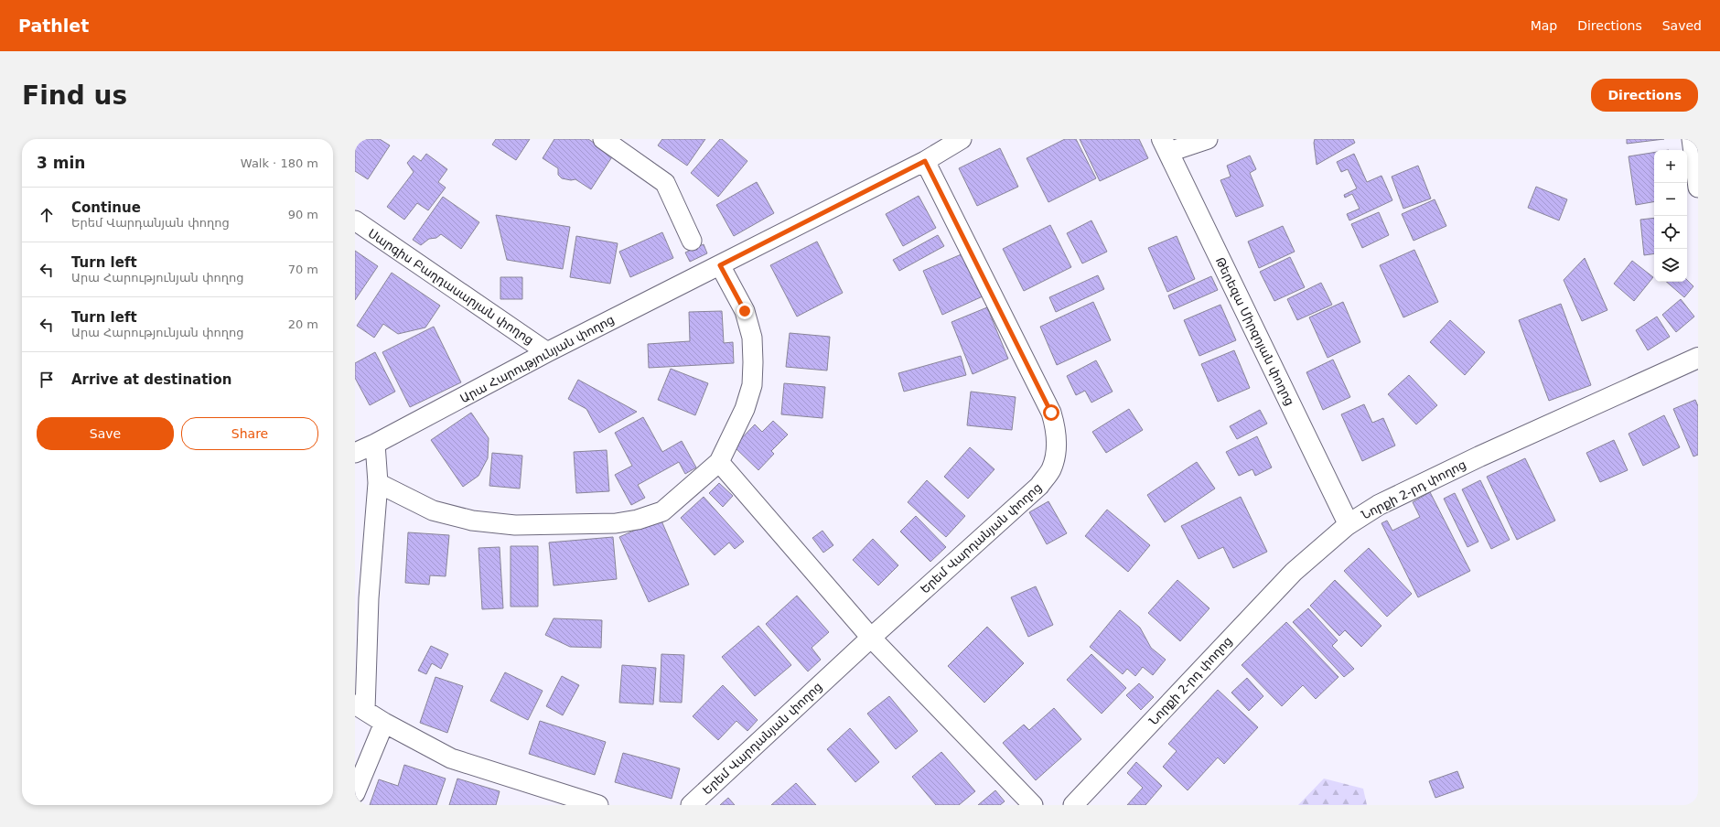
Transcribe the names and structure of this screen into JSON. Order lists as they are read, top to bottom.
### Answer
{
  "streets": {
    "street": [
      "Սարգիս Բաղդասարյան փողոց",
      "Թերեզա Միրզոյան փողոց",
      "Արա Հարությունյան փողոց",
      "Նորքի 2-րդ փողոց",
      "Երեմ Վարդանյան փողոց"
    ]
  },
  "crossings": [
    ["Սարգիս Բաղդասարյան փողոց", "Արա Հարությունյան փողոց"],
    ["Թերեզա Միրզոյան փողոց", "Նորքի 2-րդ փողոց"],
    ["Արա Հարությունյան փողոց", "Երեմ Վարդանյան փողոց"]
  ],
  "page": {
    "header": "Pathlet",
    "nav": ["Map", "Directions", "Saved"],
    "buttons": [
      "Directions",
      ["Save", "Share"]
    ],
    "title": "Find us",
    "heading": ["3 min", "Walk · 180 m"],
    "map_buttons": ["+", "−"],
    "list": [
      ["Continue", "Երեմ Վարդանյան փողոց", "90 m"],
      ["Turn left", "Արա Հարությունյան փողոց", "70 m"],
      ["Turn left", "Արա Հարությունյան փողոց", "20 m"],
      "Arrive at destination"
    ]
  }
}
